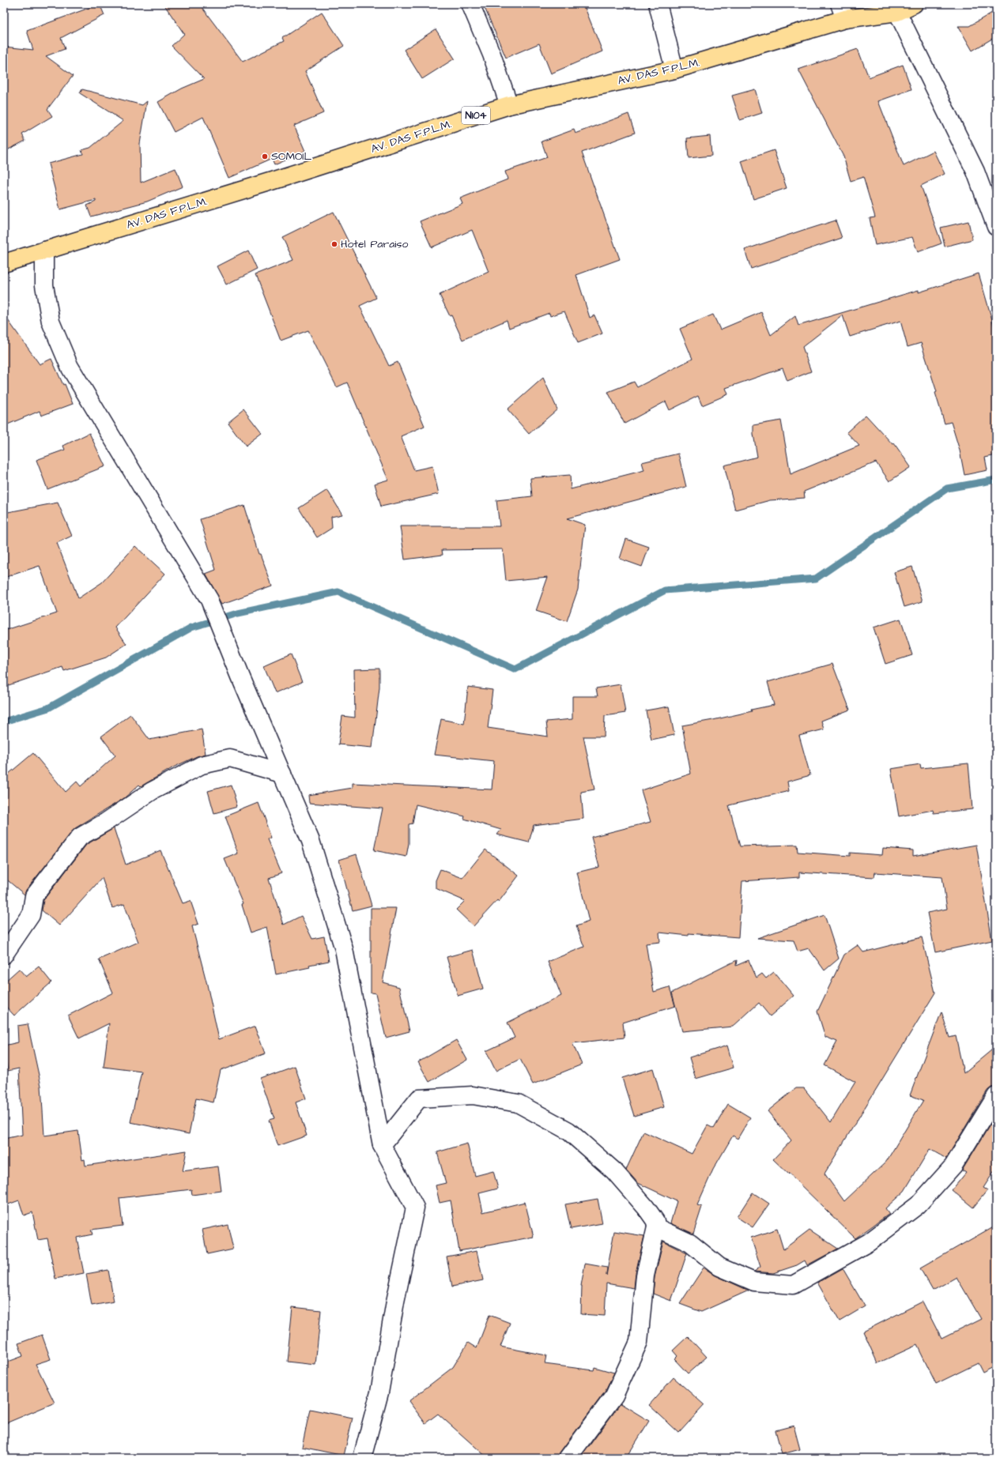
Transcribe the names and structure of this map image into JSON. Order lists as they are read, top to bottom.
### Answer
{
  "streets": {
    "main road": ["AV. DAS F.P.L.M.", "N104"]
  },
  "places": ["SOMOIL", "Hotel Paraiso"]
}
